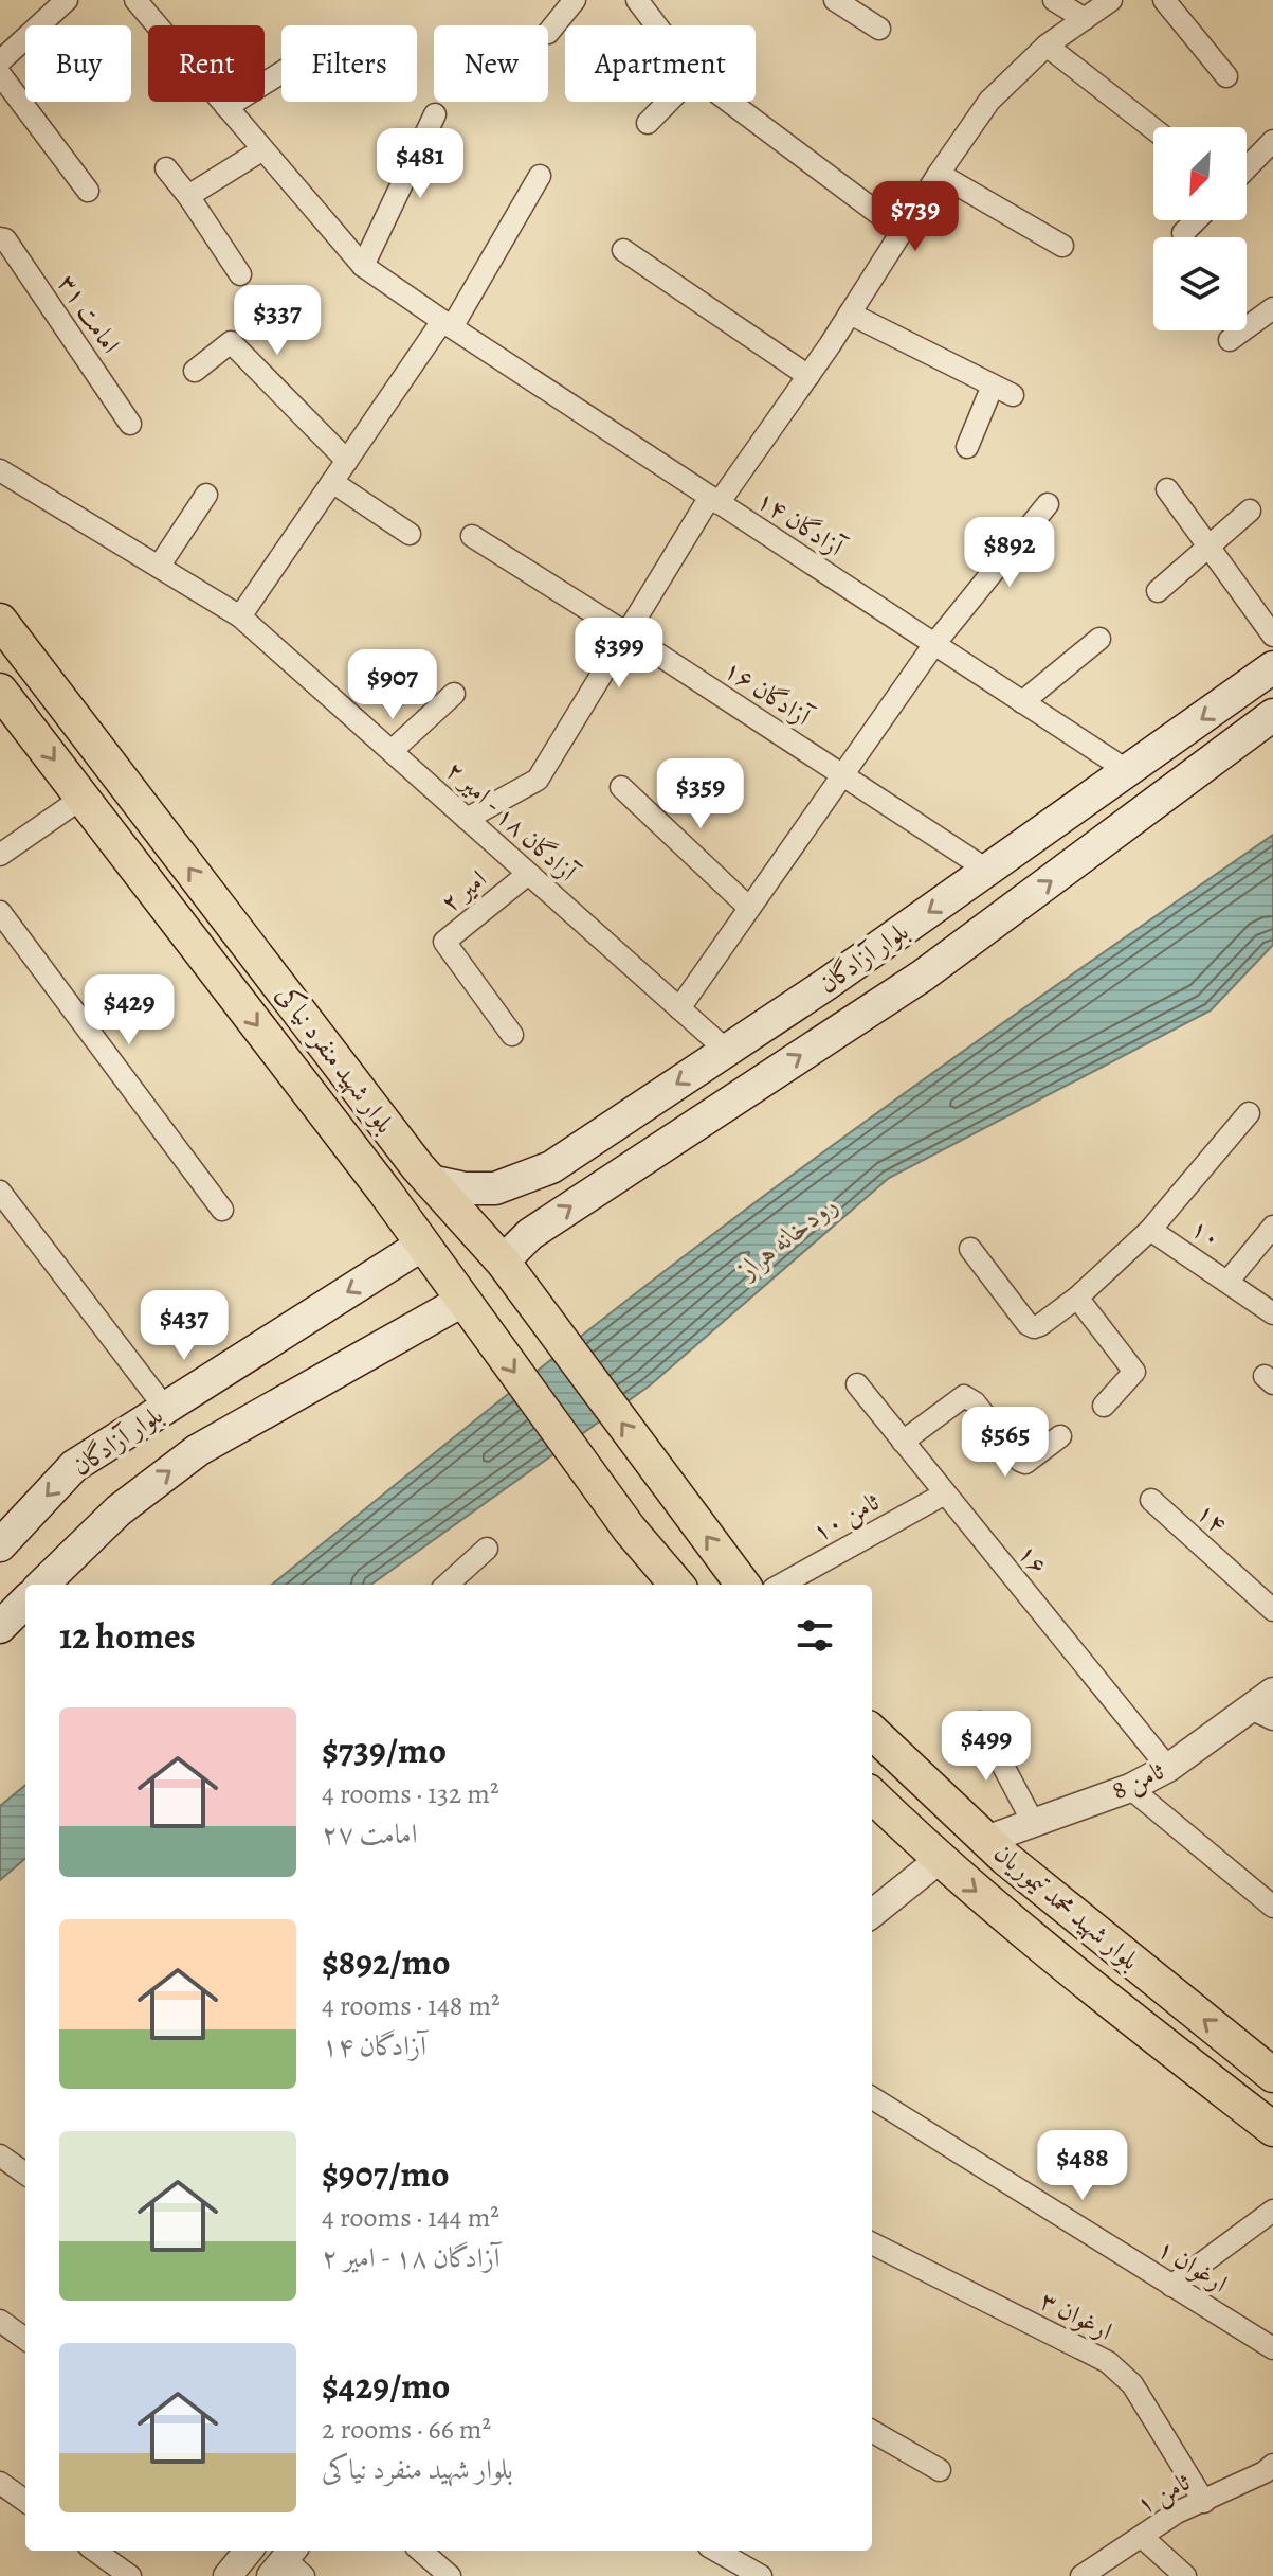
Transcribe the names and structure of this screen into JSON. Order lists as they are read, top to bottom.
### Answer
{
  "streets": {
    "main road": ["بلوار آزادگان", "بلوار شهید منفرد نیاکی", "بلوار شهید محمد تیموریان"],
    "street": [
      "امامت ۳۱",
      "آزادگان ۱۴",
      "آزادگان ۱۶",
      "آزادگان ۱۸ - امیر ۲",
      "امیر ۲",
      "۱۰",
      "ثامن ۱۰",
      "۱۴",
      "۱۶",
      "ثامن 8",
      "ارغوان ۱",
      "ارغوان ۳",
      "ثامن ۱"
    ]
  },
  "crossings": [
    ["آزادگان ۱۴", "بلوار آزادگان"],
    ["آزادگان ۱۶", "بلوار آزادگان"],
    ["آزادگان ۱۸ - امیر ۲", "امیر ۲"],
    ["آزادگان ۱۸ - امیر ۲", "بلوار آزادگان"],
    ["بلوار آزادگان", "بلوار شهید منفرد نیاکی"],
    ["ثامن ۱۰", "۱۶"],
    ["۱۶", "ثامن 8"],
    ["ثامن 8", "بلوار شهید محمد تیموریان"],
    ["ارغوان ۳", "ثامن ۱"]
  ],
  "water": ["رودخانه هراز"],
  "north": "bottom left",
  "page": {
    "chip": [
      "Buy",
      "Rent",
      "Filters",
      "New",
      "Apartment"
    ],
    "price": [
      "$481",
      "$739",
      "$337",
      "$892",
      "$399",
      "$907",
      "$359",
      "$429",
      "$437",
      "$565",
      "$499",
      "$488"
    ],
    "heading": "12 homes",
    "list": [
      {
        "name": "$739/mo",
        "note": "4 rooms · 132 m² · امامت ۲۷"
      },
      {
        "name": "$892/mo",
        "note": "4 rooms · 148 m² · آزادگان ۱۴"
      },
      {
        "name": "$907/mo",
        "note": "4 rooms · 144 m² · آزادگان ۱۸ - امیر ۲"
      },
      {
        "name": "$429/mo",
        "note": "2 rooms · 66 m² · بلوار شهید منفرد نیاکی"
      }
    ]
  }
}
